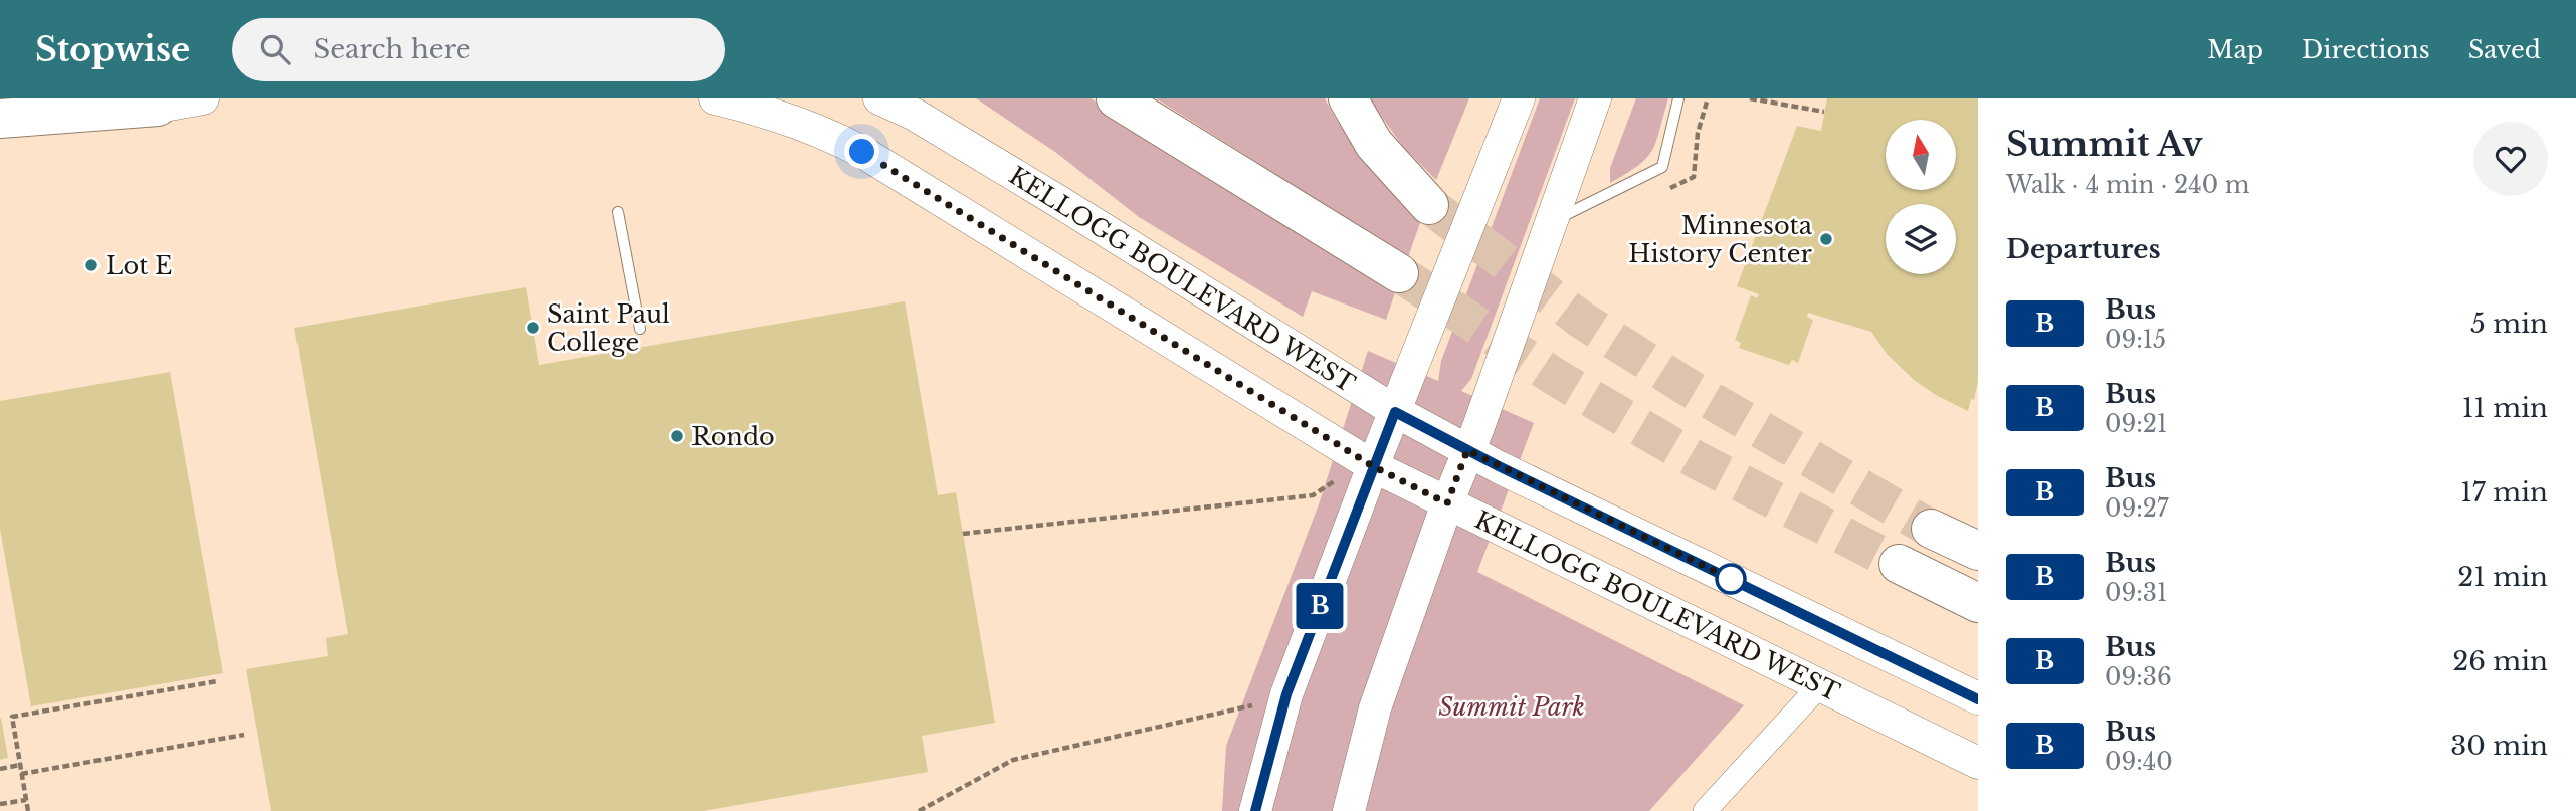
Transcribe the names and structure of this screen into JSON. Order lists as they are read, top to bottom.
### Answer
{
  "streets": {
    "main road": ["KELLOGG BOULEVARD WEST"]
  },
  "parks": ["Summit Park"],
  "places": [
    "Minnesota History Center",
    "Lot E",
    "Saint Paul College",
    "Rondo"
  ],
  "lines": ["bus line B"],
  "north": "top",
  "page": {
    "header": "Stopwise",
    "search": "Search here",
    "nav": ["Map", "Directions", "Saved"],
    "on_map": "B",
    "heading": [
      ["Summit Av", "Walk · 4 min · 240 m"],
      "Departures"
    ],
    "list": [
      {
        "mark": "B",
        "name": "Bus",
        "note": "09:15",
        "value": "5 min"
      },
      {
        "mark": "B",
        "name": "Bus",
        "note": "09:21",
        "value": "11 min"
      },
      {
        "mark": "B",
        "name": "Bus",
        "note": "09:27",
        "value": "17 min"
      },
      {
        "mark": "B",
        "name": "Bus",
        "note": "09:31",
        "value": "21 min"
      },
      {
        "mark": "B",
        "name": "Bus",
        "note": "09:36",
        "value": "26 min"
      },
      {
        "mark": "B",
        "name": "Bus",
        "note": "09:40",
        "value": "30 min"
      }
    ]
  }
}
